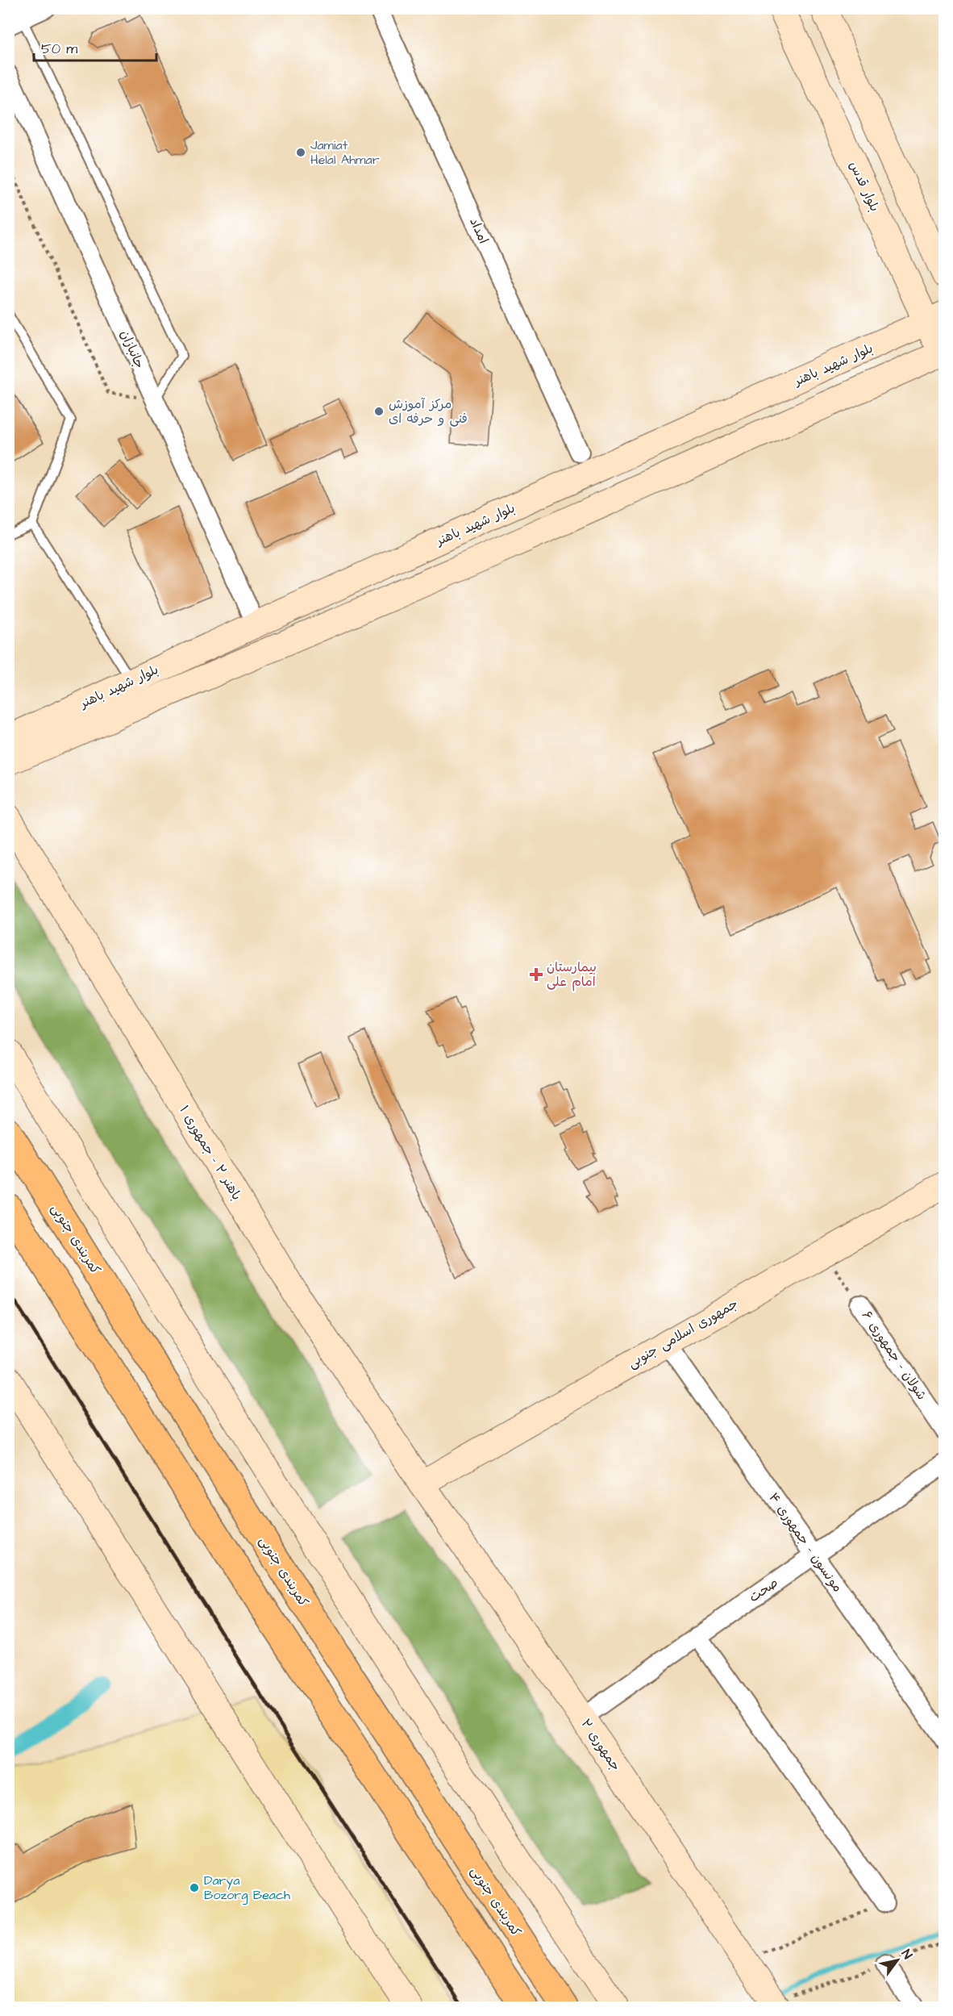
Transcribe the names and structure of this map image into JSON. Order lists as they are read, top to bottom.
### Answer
{
  "streets": {
    "highway": ["کمربندی جنوبی"],
    "main road": [
      "بلوار قدس",
      "بلوار شهید باهنر",
      "باهنر ۲ - جمهوری ۱",
      "جمهوری اسلامی جنوبی",
      "جمهوری ۲"
    ],
    "street": [
      "امداد",
      "جانبازان",
      "شولان - جمهوری ۶",
      "مونسون - جمهوری ۴",
      "صحت"
    ]
  },
  "crossings": [
    ["بلوار قدس", "بلوار شهید باهنر"],
    ["جانبازان", "بلوار شهید باهنر"],
    ["باهنر ۲ - جمهوری ۱", "جمهوری اسلامی جنوبی"],
    ["باهنر ۲ - جمهوری ۱", "جمهوری ۲"],
    ["جمهوری اسلامی جنوبی", "مونسون - جمهوری ۴"],
    ["جمهوری اسلامی جنوبی", "جمهوری ۲"],
    ["مونسون - جمهوری ۴", "صحت"],
    ["صحت", "جمهوری ۲"]
  ],
  "places": {
    "other": ["Jamiat Helal Ahmar", "مرکز آموزش فنی و حرفه ای", "Darya Bozorg Beach"],
    "health": ["بیمارستان امام علی"]
  },
  "scale_bar": "50 m",
  "north": "top right"
}
